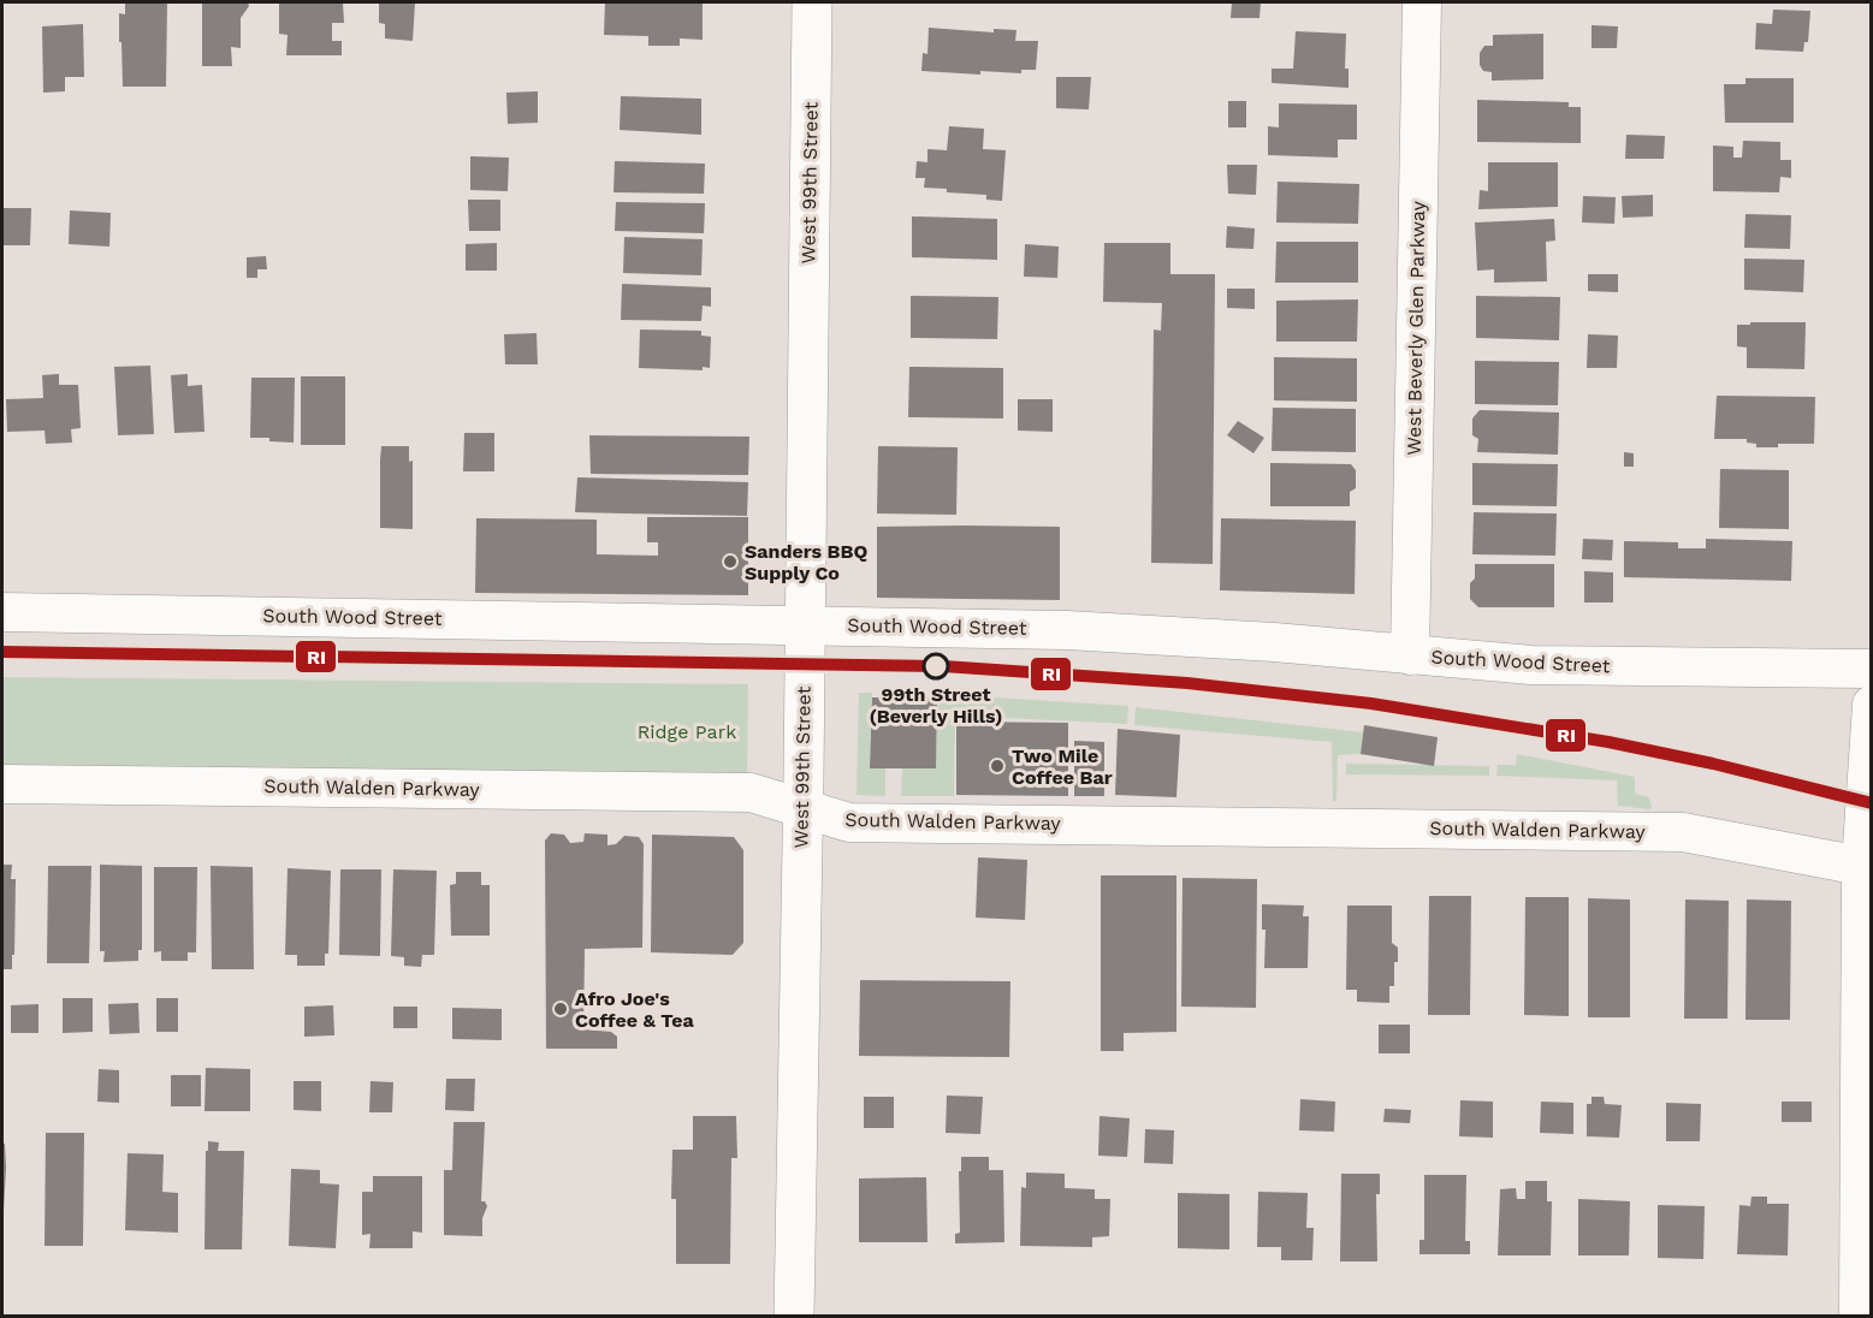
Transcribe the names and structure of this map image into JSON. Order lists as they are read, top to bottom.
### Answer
{
  "streets": {
    "street": [
      "West 99th Street",
      "West Beverly Glen Parkway",
      "South Wood Street",
      "South Walden Parkway"
    ]
  },
  "crossings": [
    ["West 99th Street", "South Wood Street"],
    ["West 99th Street", "South Walden Parkway"],
    ["West Beverly Glen Parkway", "South Wood Street"]
  ],
  "parks": ["Ridge Park"],
  "places": [
    "Sanders BBQ Supply Co",
    "99th Street (Beverly Hills)",
    "Two Mile Coffee Bar",
    "Afro Joe's Coffee & Tea"
  ],
  "lines": ["transit line RI"]
}
